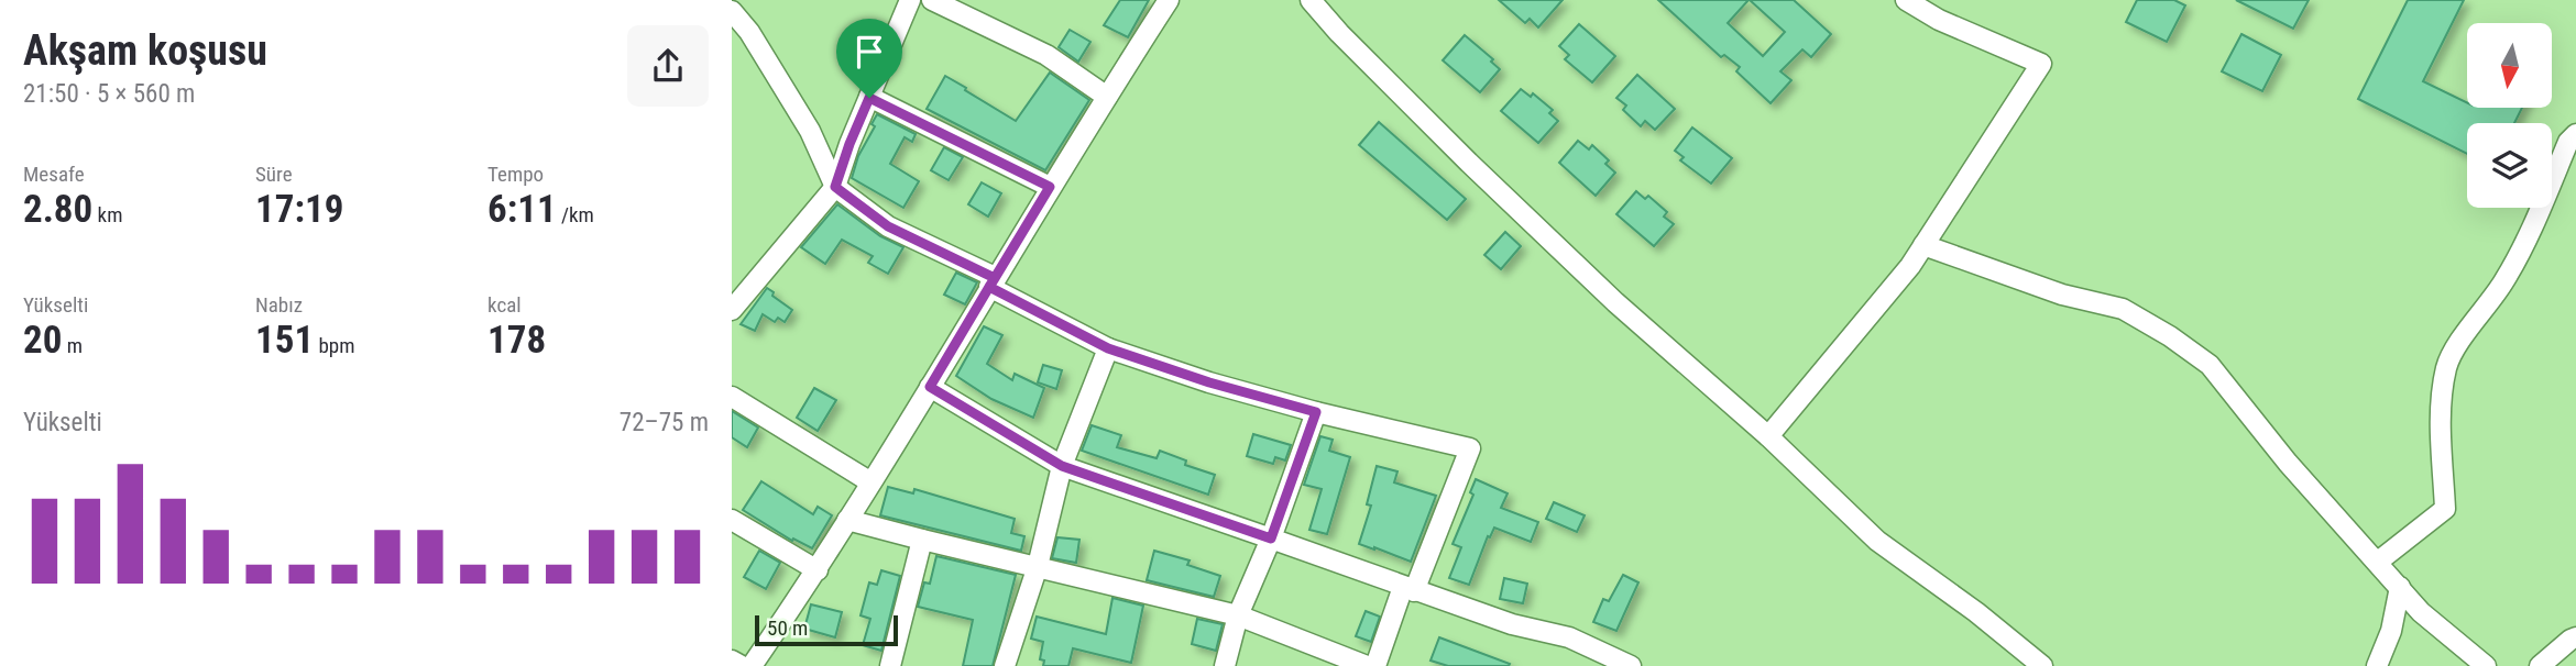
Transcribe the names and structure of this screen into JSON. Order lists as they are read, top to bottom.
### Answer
{
  "scale_bar": "50 m",
  "north": "bottom",
  "page": {
    "heading": ["Akşam koşusu", "21:50 · 5 × 560 m"],
    "stats": [
      ["Mesafe", "2.80 km"],
      ["Süre", "17:19"],
      ["Tempo", "6:11 /km"],
      ["Yükselti", "20 m"],
      ["Nabız", "151 bpm"],
      ["kcal", "178"]
    ],
    "chart": ["Yükselti", "72–75 m"],
    "scale": "50 m"
  }
}
